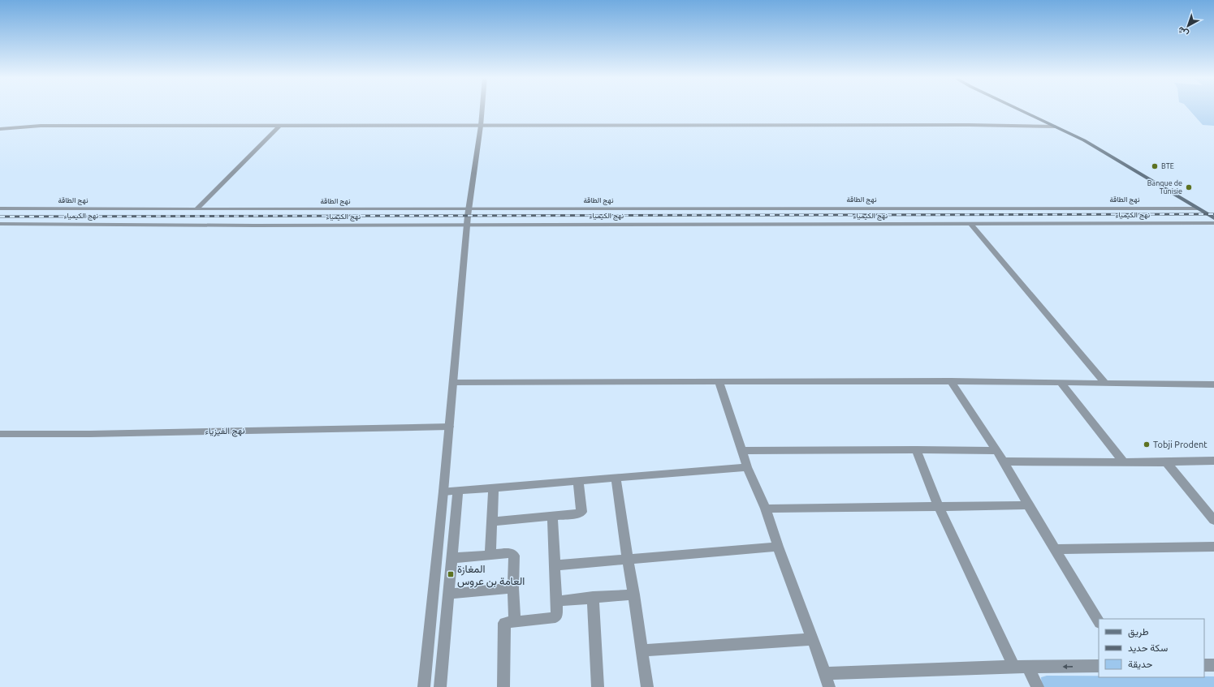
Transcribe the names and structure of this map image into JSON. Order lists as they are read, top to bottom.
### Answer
{
  "streets": {
    "street": ["نهج الطاقة", "نهج الكيمياء", "نهج الفيزياء"]
  },
  "places": {
    "other": ["BTE", "Banque de Tunisie", "Tobji Prodent"],
    "transit": ["المغازة العامة بن عروس"]
  },
  "legend": ["طريق", "سكة حديد", "حديقة"],
  "north": "bottom left"
}
